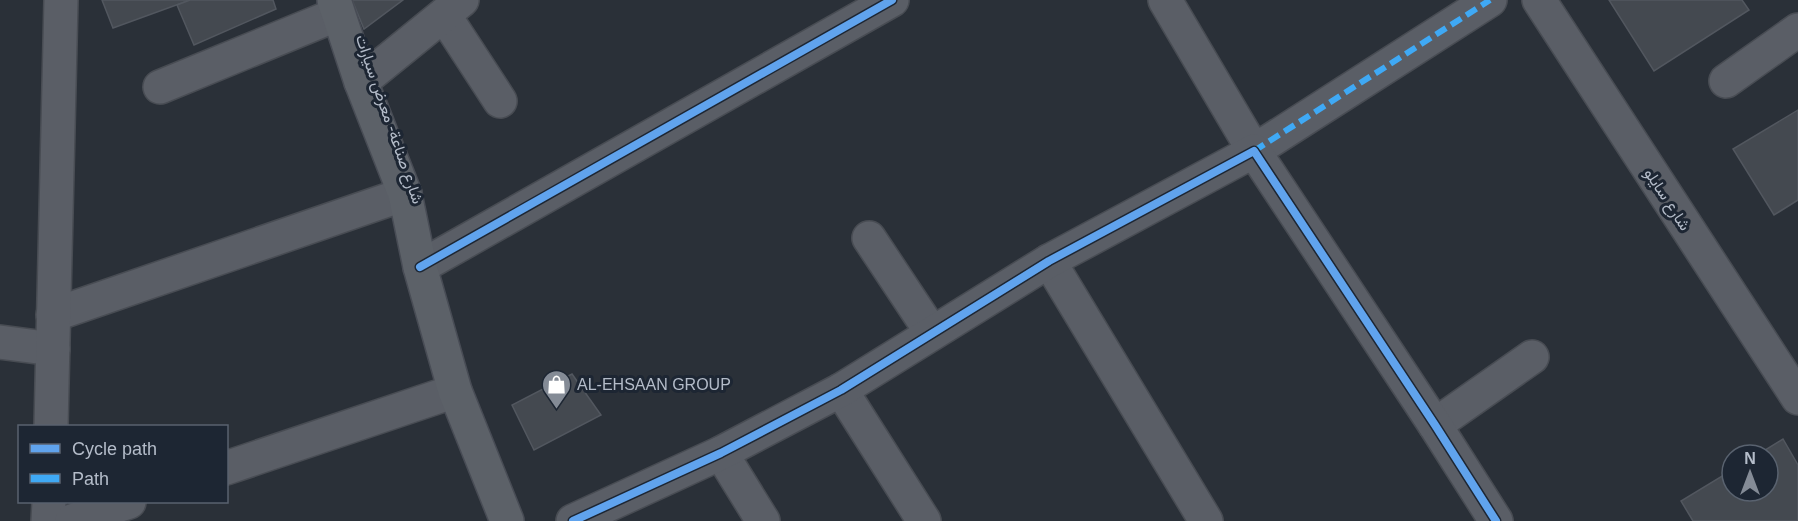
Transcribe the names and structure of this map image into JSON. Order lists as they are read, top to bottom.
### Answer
{
  "streets": {
    "main road": ["شارع صناعة- معرض سيارات"],
    "street": ["شارع سايلو"]
  },
  "places": {
    "shop": ["AL-EHSAAN GROUP"]
  },
  "legend": ["Cycle path", "Path"],
  "north": "top"
}
